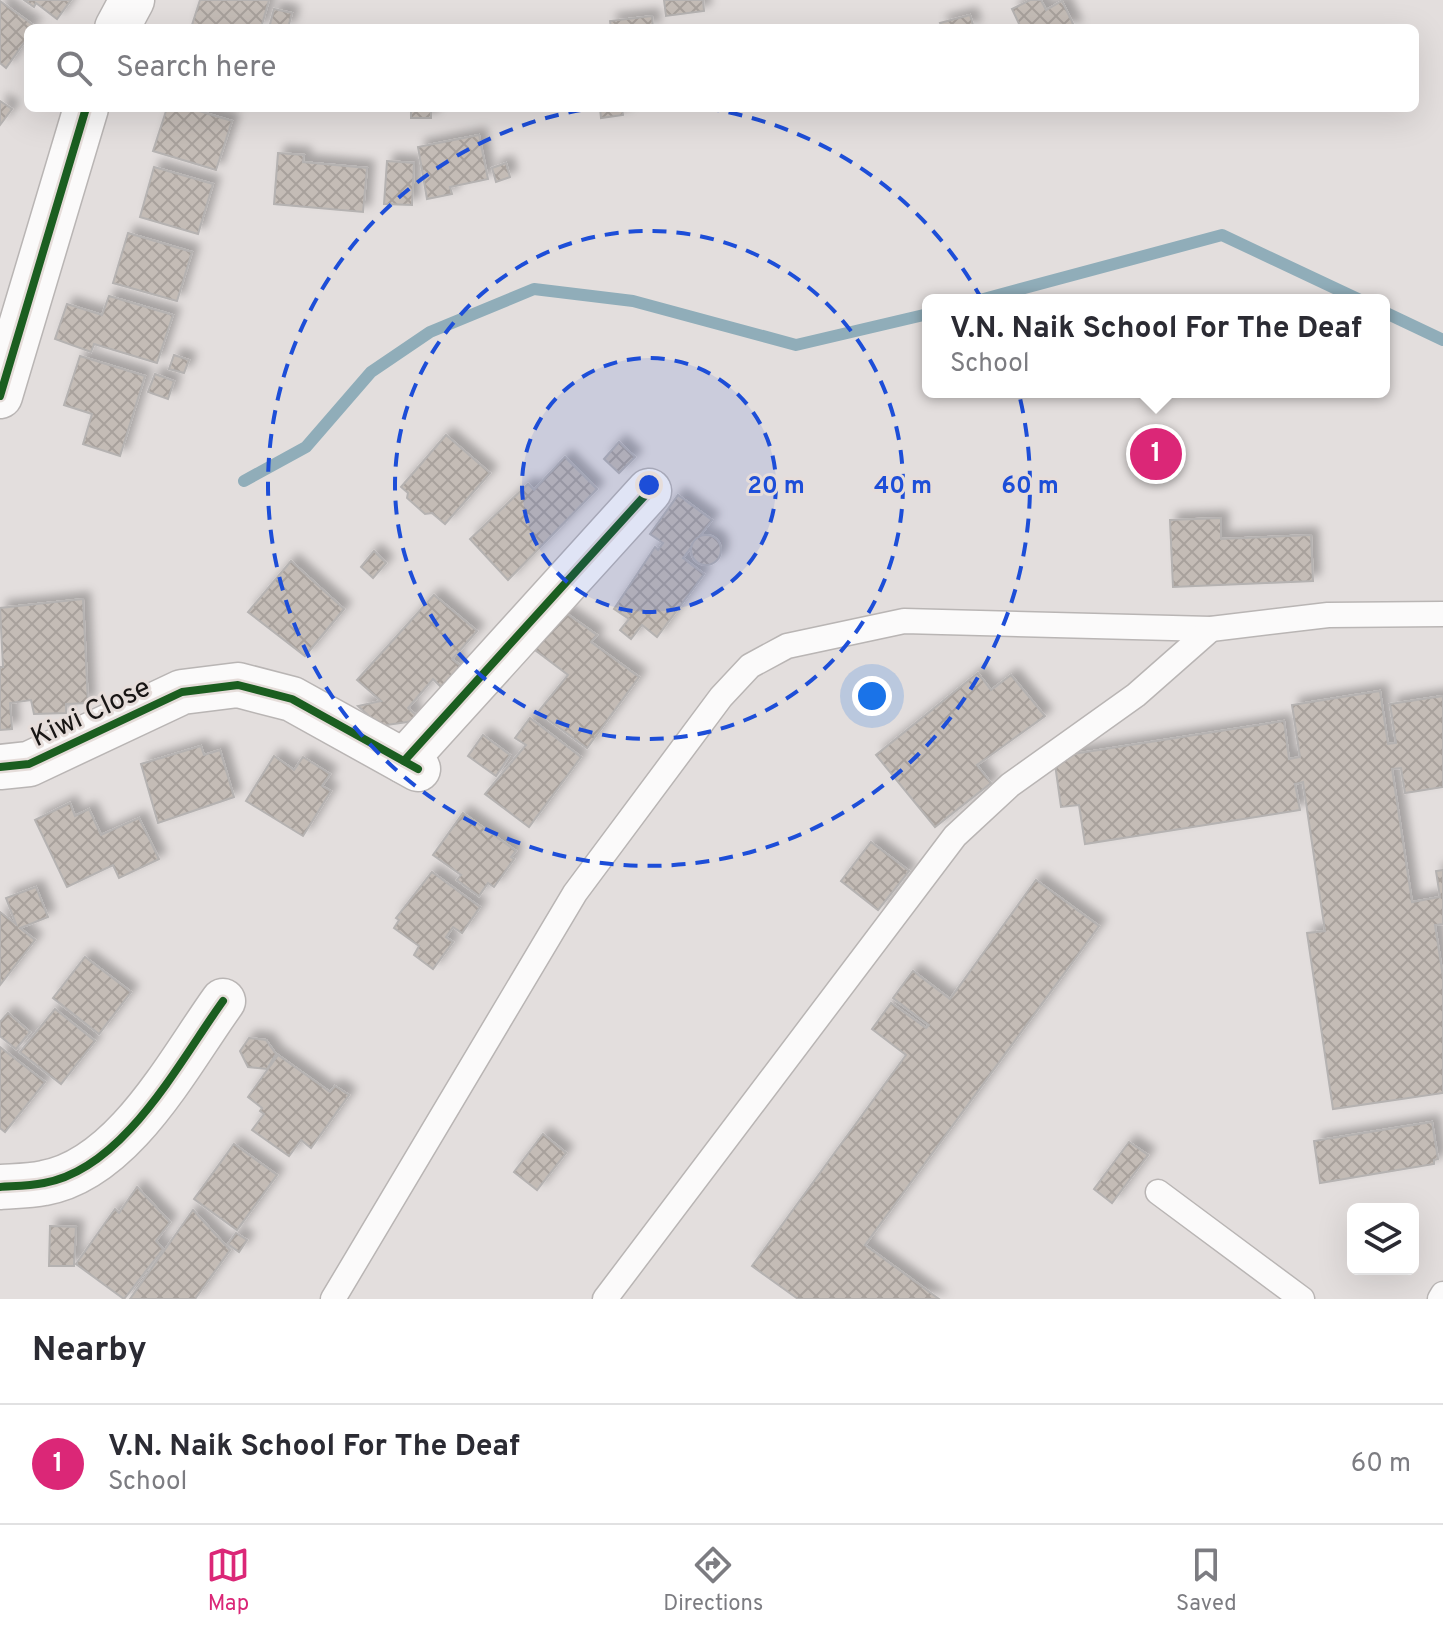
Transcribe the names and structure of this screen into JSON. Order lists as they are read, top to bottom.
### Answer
{
  "streets": {
    "street": ["Kiwi Close"]
  },
  "page": {
    "search": "Search here",
    "popup": ["V.N. Naik School For The Deaf", "School"],
    "pins": "1",
    "heading": "Nearby",
    "list": [
      {
        "mark": "1",
        "name": "V.N. Naik School For The Deaf",
        "note": "School",
        "value": "60 m"
      }
    ],
    "nav": ["Map", "Directions", "Saved"]
  },
  "rings": ["20 m", "40 m", "60 m"]
}
